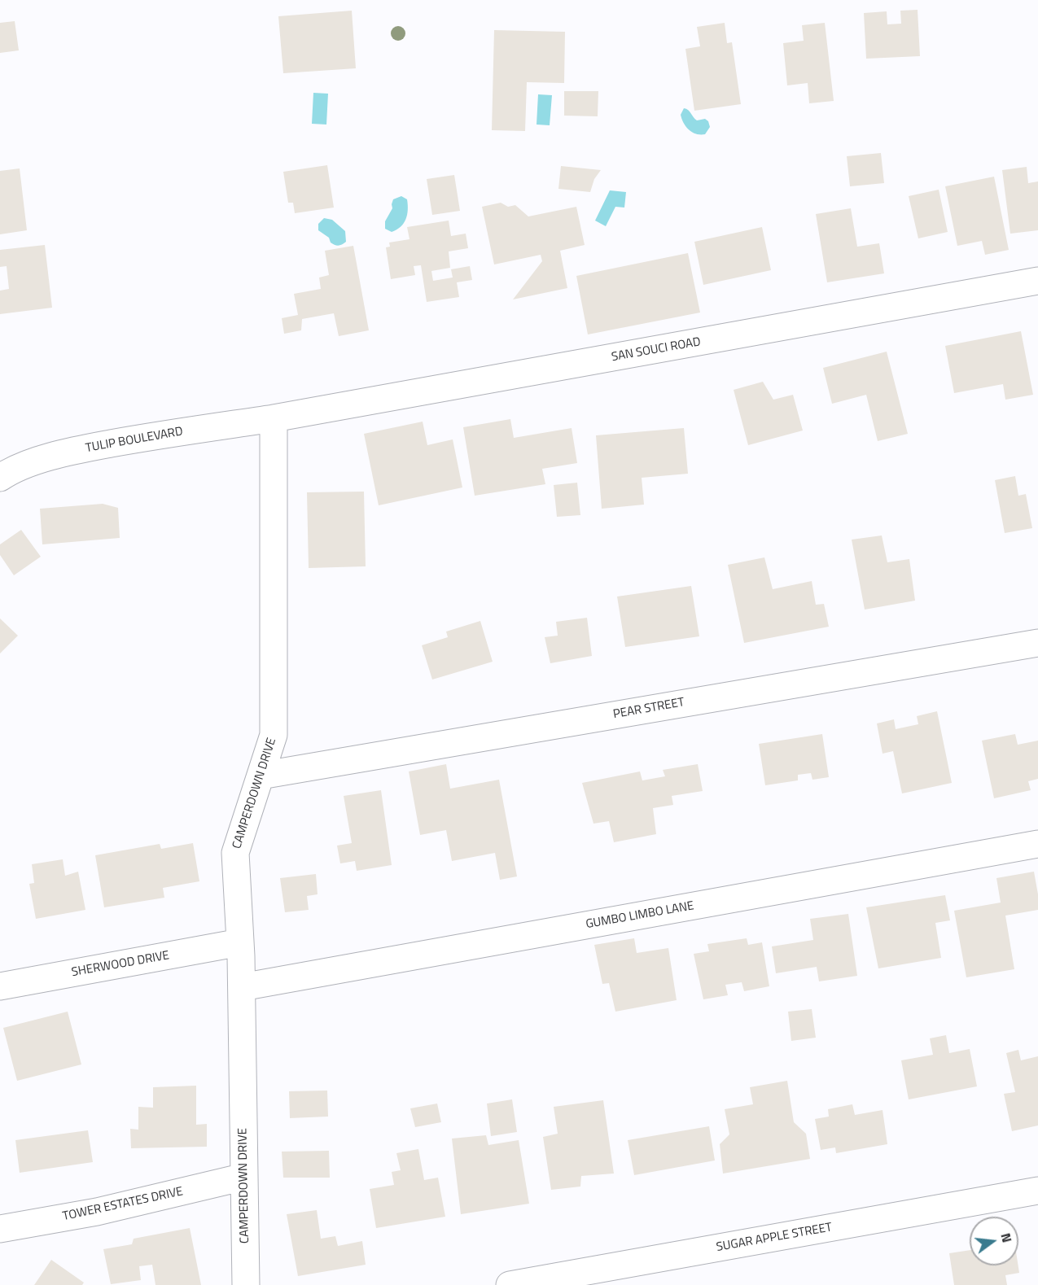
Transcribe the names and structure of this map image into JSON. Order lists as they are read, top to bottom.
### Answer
{
  "streets": {
    "street": [
      "SAN SOUCI ROAD",
      "TULIP BOULEVARD",
      "PEAR STREET",
      "CAMPERDOWN DRIVE",
      "GUMBO LIMBO LANE",
      "SHERWOOD DRIVE",
      "TOWER ESTATES DRIVE",
      "SUGAR APPLE STREET"
    ]
  },
  "crossings": [
    ["SAN SOUCI ROAD", "TULIP BOULEVARD"],
    ["SAN SOUCI ROAD", "CAMPERDOWN DRIVE"],
    ["TULIP BOULEVARD", "CAMPERDOWN DRIVE"],
    ["PEAR STREET", "CAMPERDOWN DRIVE"],
    ["CAMPERDOWN DRIVE", "GUMBO LIMBO LANE"],
    ["CAMPERDOWN DRIVE", "SHERWOOD DRIVE"],
    ["CAMPERDOWN DRIVE", "TOWER ESTATES DRIVE"]
  ],
  "north": "right"
}
